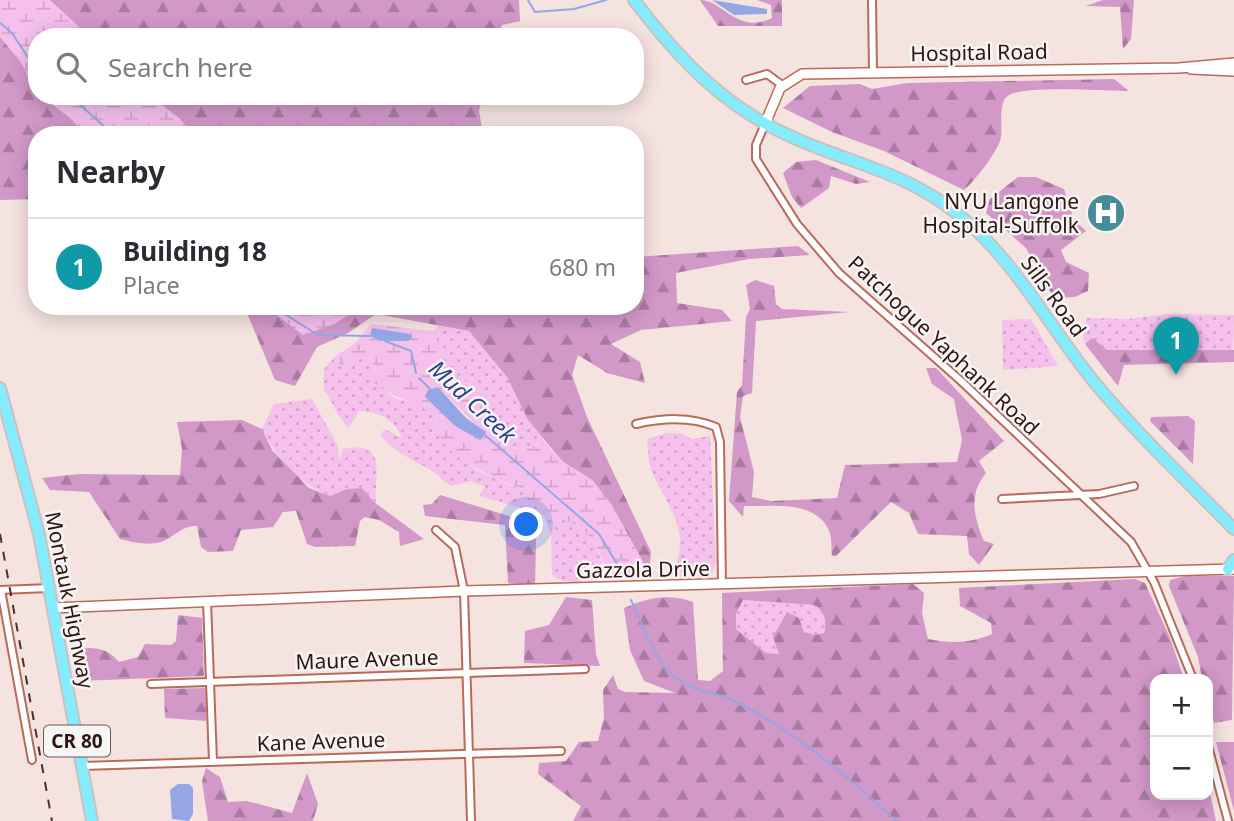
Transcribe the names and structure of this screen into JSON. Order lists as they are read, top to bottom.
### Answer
{
  "streets": {
    "main road": ["Sills Road", "Montauk Highway", "CR 80"],
    "street": [
      "Hospital Road",
      "Patchogue Yaphank Road",
      "Gazzola Drive",
      "Maure Avenue",
      "Kane Avenue"
    ]
  },
  "crossings": [
    ["Sills Road", "Patchogue Yaphank Road"],
    ["Patchogue Yaphank Road", "Gazzola Drive"],
    ["Gazzola Drive", "Montauk Highway"],
    ["Montauk Highway", "Kane Avenue"]
  ],
  "water": ["Mud Creek"],
  "places": {
    "hospital": ["NYU Langone Hospital-Suffolk"]
  },
  "page": {
    "search": "Search here",
    "heading": "Nearby",
    "list": [
      {
        "mark": "1",
        "name": "Building 18",
        "note": "Place",
        "value": "680 m"
      }
    ],
    "pins": "1",
    "map_buttons": ["+", "−"]
  }
}
